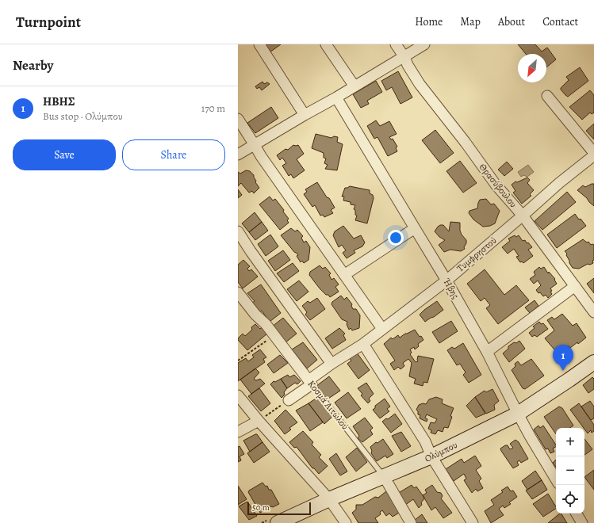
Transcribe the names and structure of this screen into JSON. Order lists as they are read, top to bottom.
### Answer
{
  "streets": {
    "street": [
      "Θρασύβουλου",
      "Τυμφρηστού",
      "Ήβης",
      "Κοσμά Αιτωλού",
      "Ολύμπου"
    ]
  },
  "crossings": [
    ["Θρασύβουλου", "Τυμφρηστού"],
    ["Τυμφρηστού", "Ήβης"],
    ["Τυμφρηστού", "Κοσμά Αιτωλού"],
    ["Ήβης", "Ολύμπου"],
    ["Κοσμά Αιτωλού", "Ολύμπου"]
  ],
  "scale_bar": "50 m",
  "north": "bottom left",
  "page": {
    "header": "Turnpoint",
    "nav": [
      "Home",
      "Map",
      "About",
      "Contact"
    ],
    "heading": "Nearby",
    "list": [
      {
        "mark": "1",
        "name": "ΗΒΗΣ",
        "note": "Bus stop · Ολύμπου",
        "value": "170 m"
      }
    ],
    "buttons": ["Save", "Share"],
    "pins": "1",
    "map_buttons": ["+", "−"],
    "scale": "50 m"
  }
}
